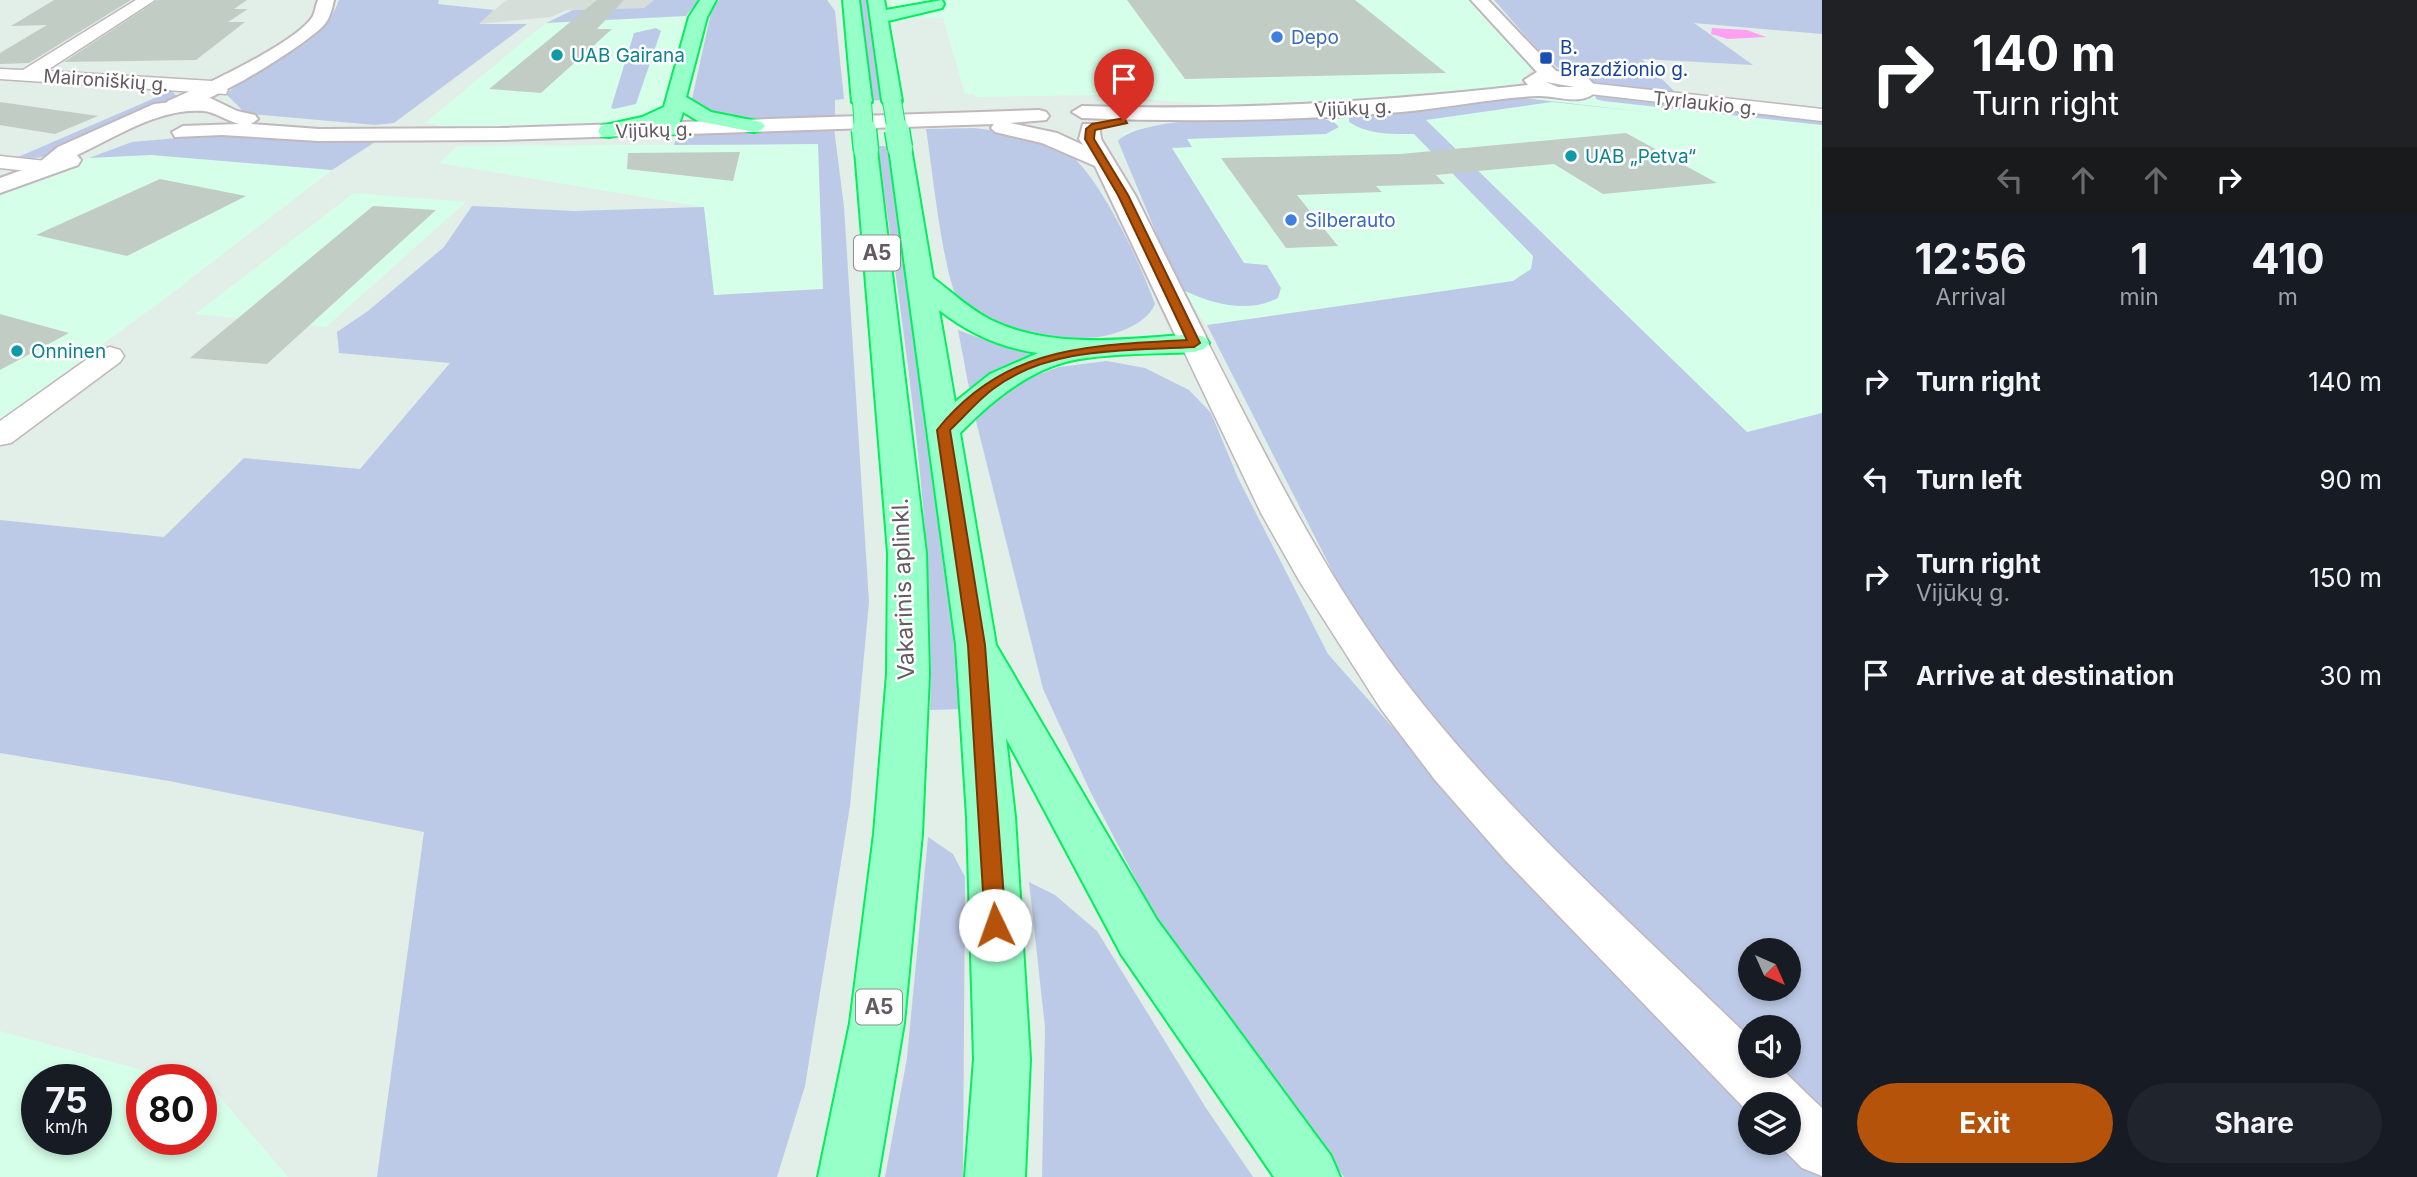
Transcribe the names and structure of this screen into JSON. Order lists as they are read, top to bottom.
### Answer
{
  "streets": {
    "highway": ["A5", "Vakarinis aplinkl."],
    "main road": ["Vijūkų g."],
    "street": ["Maironiškių g.", "Tyrlaukio g."]
  },
  "crossings": [
    ["Maironiškių g.", "Vijūkų g."]
  ],
  "places": {
    "other": [
      "Depo",
      "UAB Gairana",
      "UAB „Petva“",
      "Silberauto",
      "Onninen"
    ],
    "transit": ["B. Brazdžionio g."]
  },
  "north": "bottom right",
  "page": {
    "turn": ["140 m", "Turn right"],
    "eta": [
      "12:56",
      "Arrival",
      "1",
      "min",
      "410",
      "m"
    ],
    "list": [
      {
        "name": "Turn right",
        "value": "140 m"
      },
      {
        "name": "Turn left",
        "value": "90 m"
      },
      {
        "name": "Turn right",
        "note": "Vijūkų g.",
        "value": "150 m"
      },
      {
        "name": "Arrive at destination",
        "value": "30 m"
      }
    ],
    "speed": "75 km/h",
    "limit": "80",
    "buttons": ["Exit", "Share"]
  }
}
